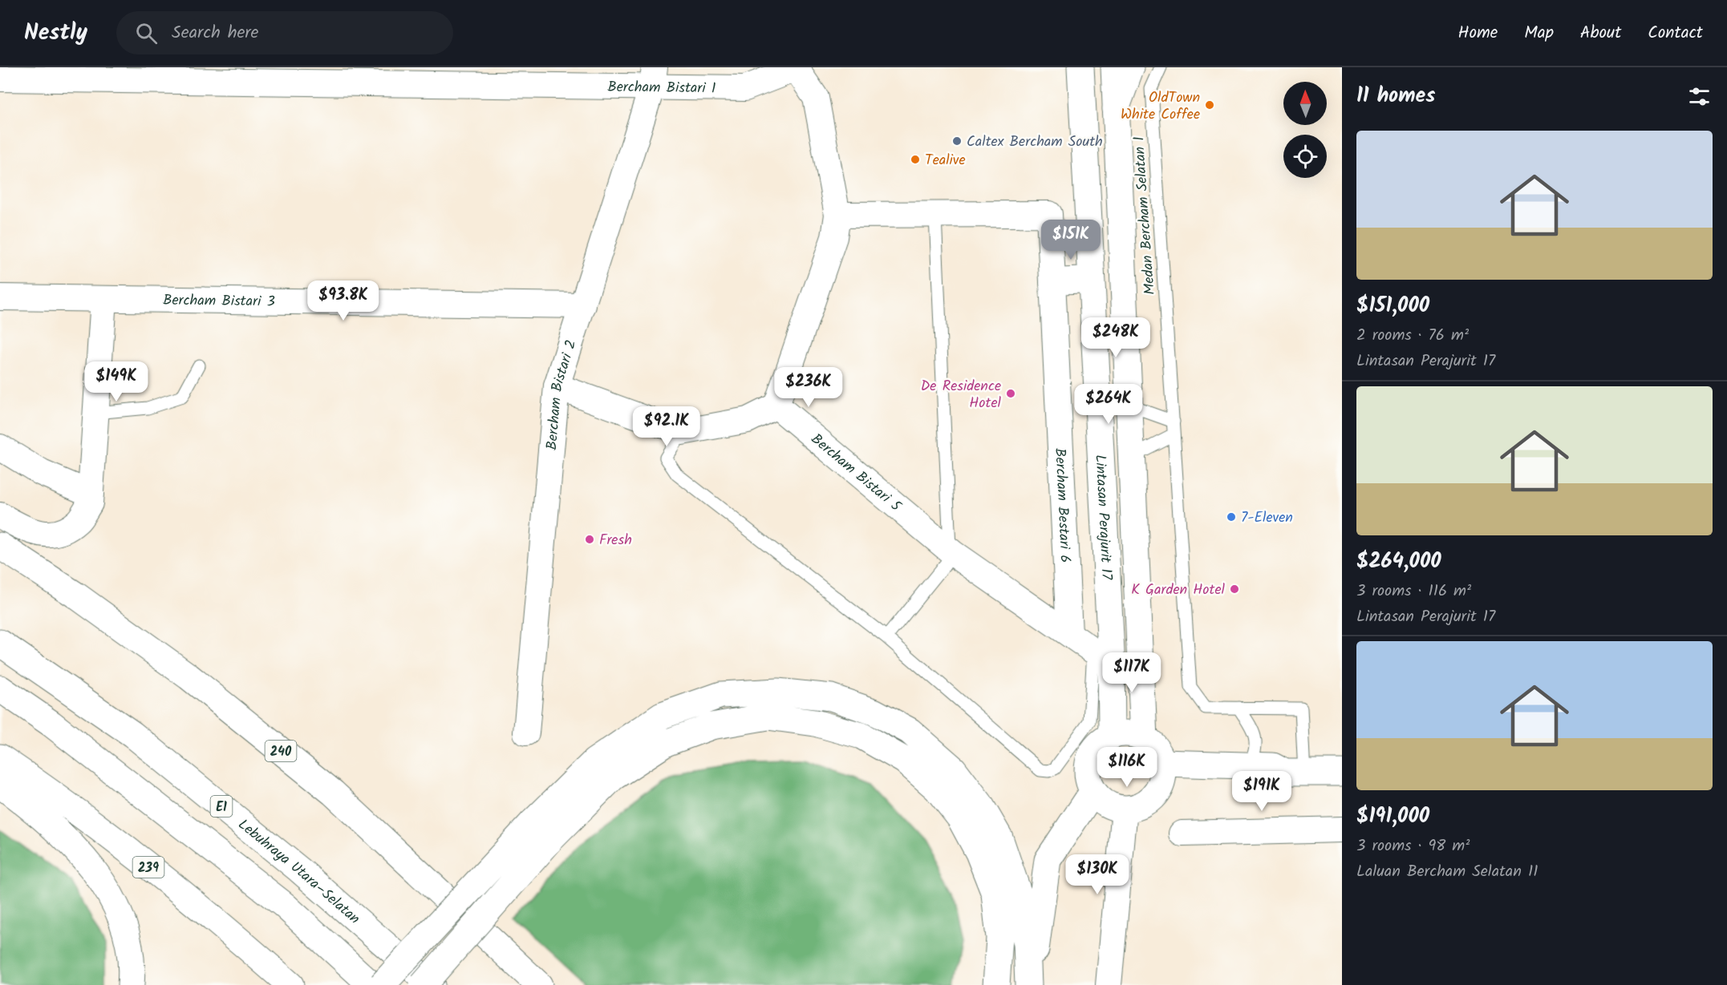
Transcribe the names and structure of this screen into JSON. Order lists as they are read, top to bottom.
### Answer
{
  "streets": {
    "main road": [
      "Lintasan Perajurit 17",
      "240",
      "E1",
      "239",
      "Lebuhraya Utara–Selatan"
    ],
    "street": [
      "Bercham Bistari 1",
      "Bercham Bistari 3",
      "Bercham Bistari 2",
      "Bercham Bistari 5",
      "Bercham Bestari 6"
    ],
    "lane": ["Medan Bercham Selatan 1"]
  },
  "crossings": [
    ["Bercham Bistari 1", "Bercham Bistari 2"],
    ["Bercham Bistari 3", "Bercham Bistari 2"],
    ["Bercham Bistari 5", "Bercham Bestari 6"],
    ["Bercham Bistari 5", "Lintasan Perajurit 17"]
  ],
  "places": [
    "OldTown White Coffee",
    "Caltex Bercham South",
    "Tealive",
    "De Residence Hotel",
    "7-Eleven",
    "Fresh",
    "K Garden Hotel"
  ],
  "north": "top",
  "page": {
    "header": "Nestly",
    "search": "Search here",
    "nav": [
      "Home",
      "Map",
      "About",
      "Contact"
    ],
    "heading": "11 homes",
    "list": [
      {
        "name": "$151,000",
        "note": "2 rooms · 76 m² · Lintasan Perajurit 17"
      },
      {
        "name": "$264,000",
        "note": "3 rooms · 116 m² · Lintasan Perajurit 17"
      },
      {
        "name": "$191,000",
        "note": "3 rooms · 98 m² · Laluan Bercham Selatan 11"
      }
    ],
    "price": [
      "$151K",
      "$93.8K",
      "$248K",
      "$149K",
      "$236K",
      "$264K",
      "$92.1K",
      "$117K",
      "$116K",
      "$191K",
      "$130K"
    ]
  }
}
